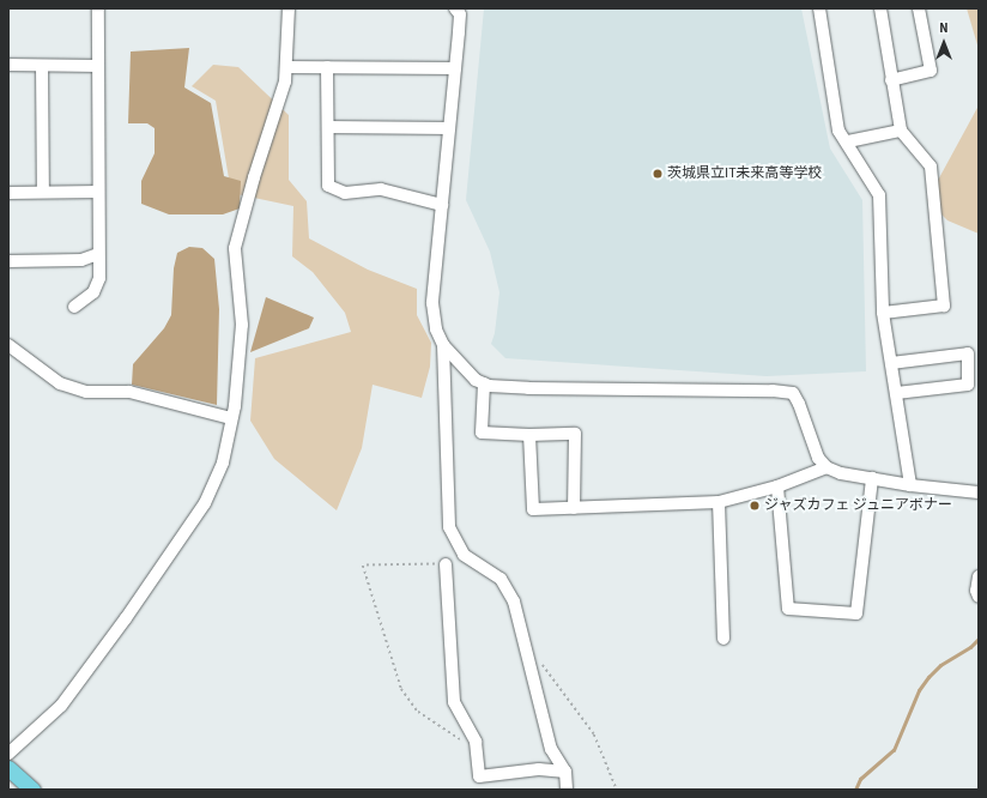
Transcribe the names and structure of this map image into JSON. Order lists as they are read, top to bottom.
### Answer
{
  "places": ["茨城県立IT未来高等学校", "ジャズカフェ ジュニアボナー"],
  "north": "top"
}
